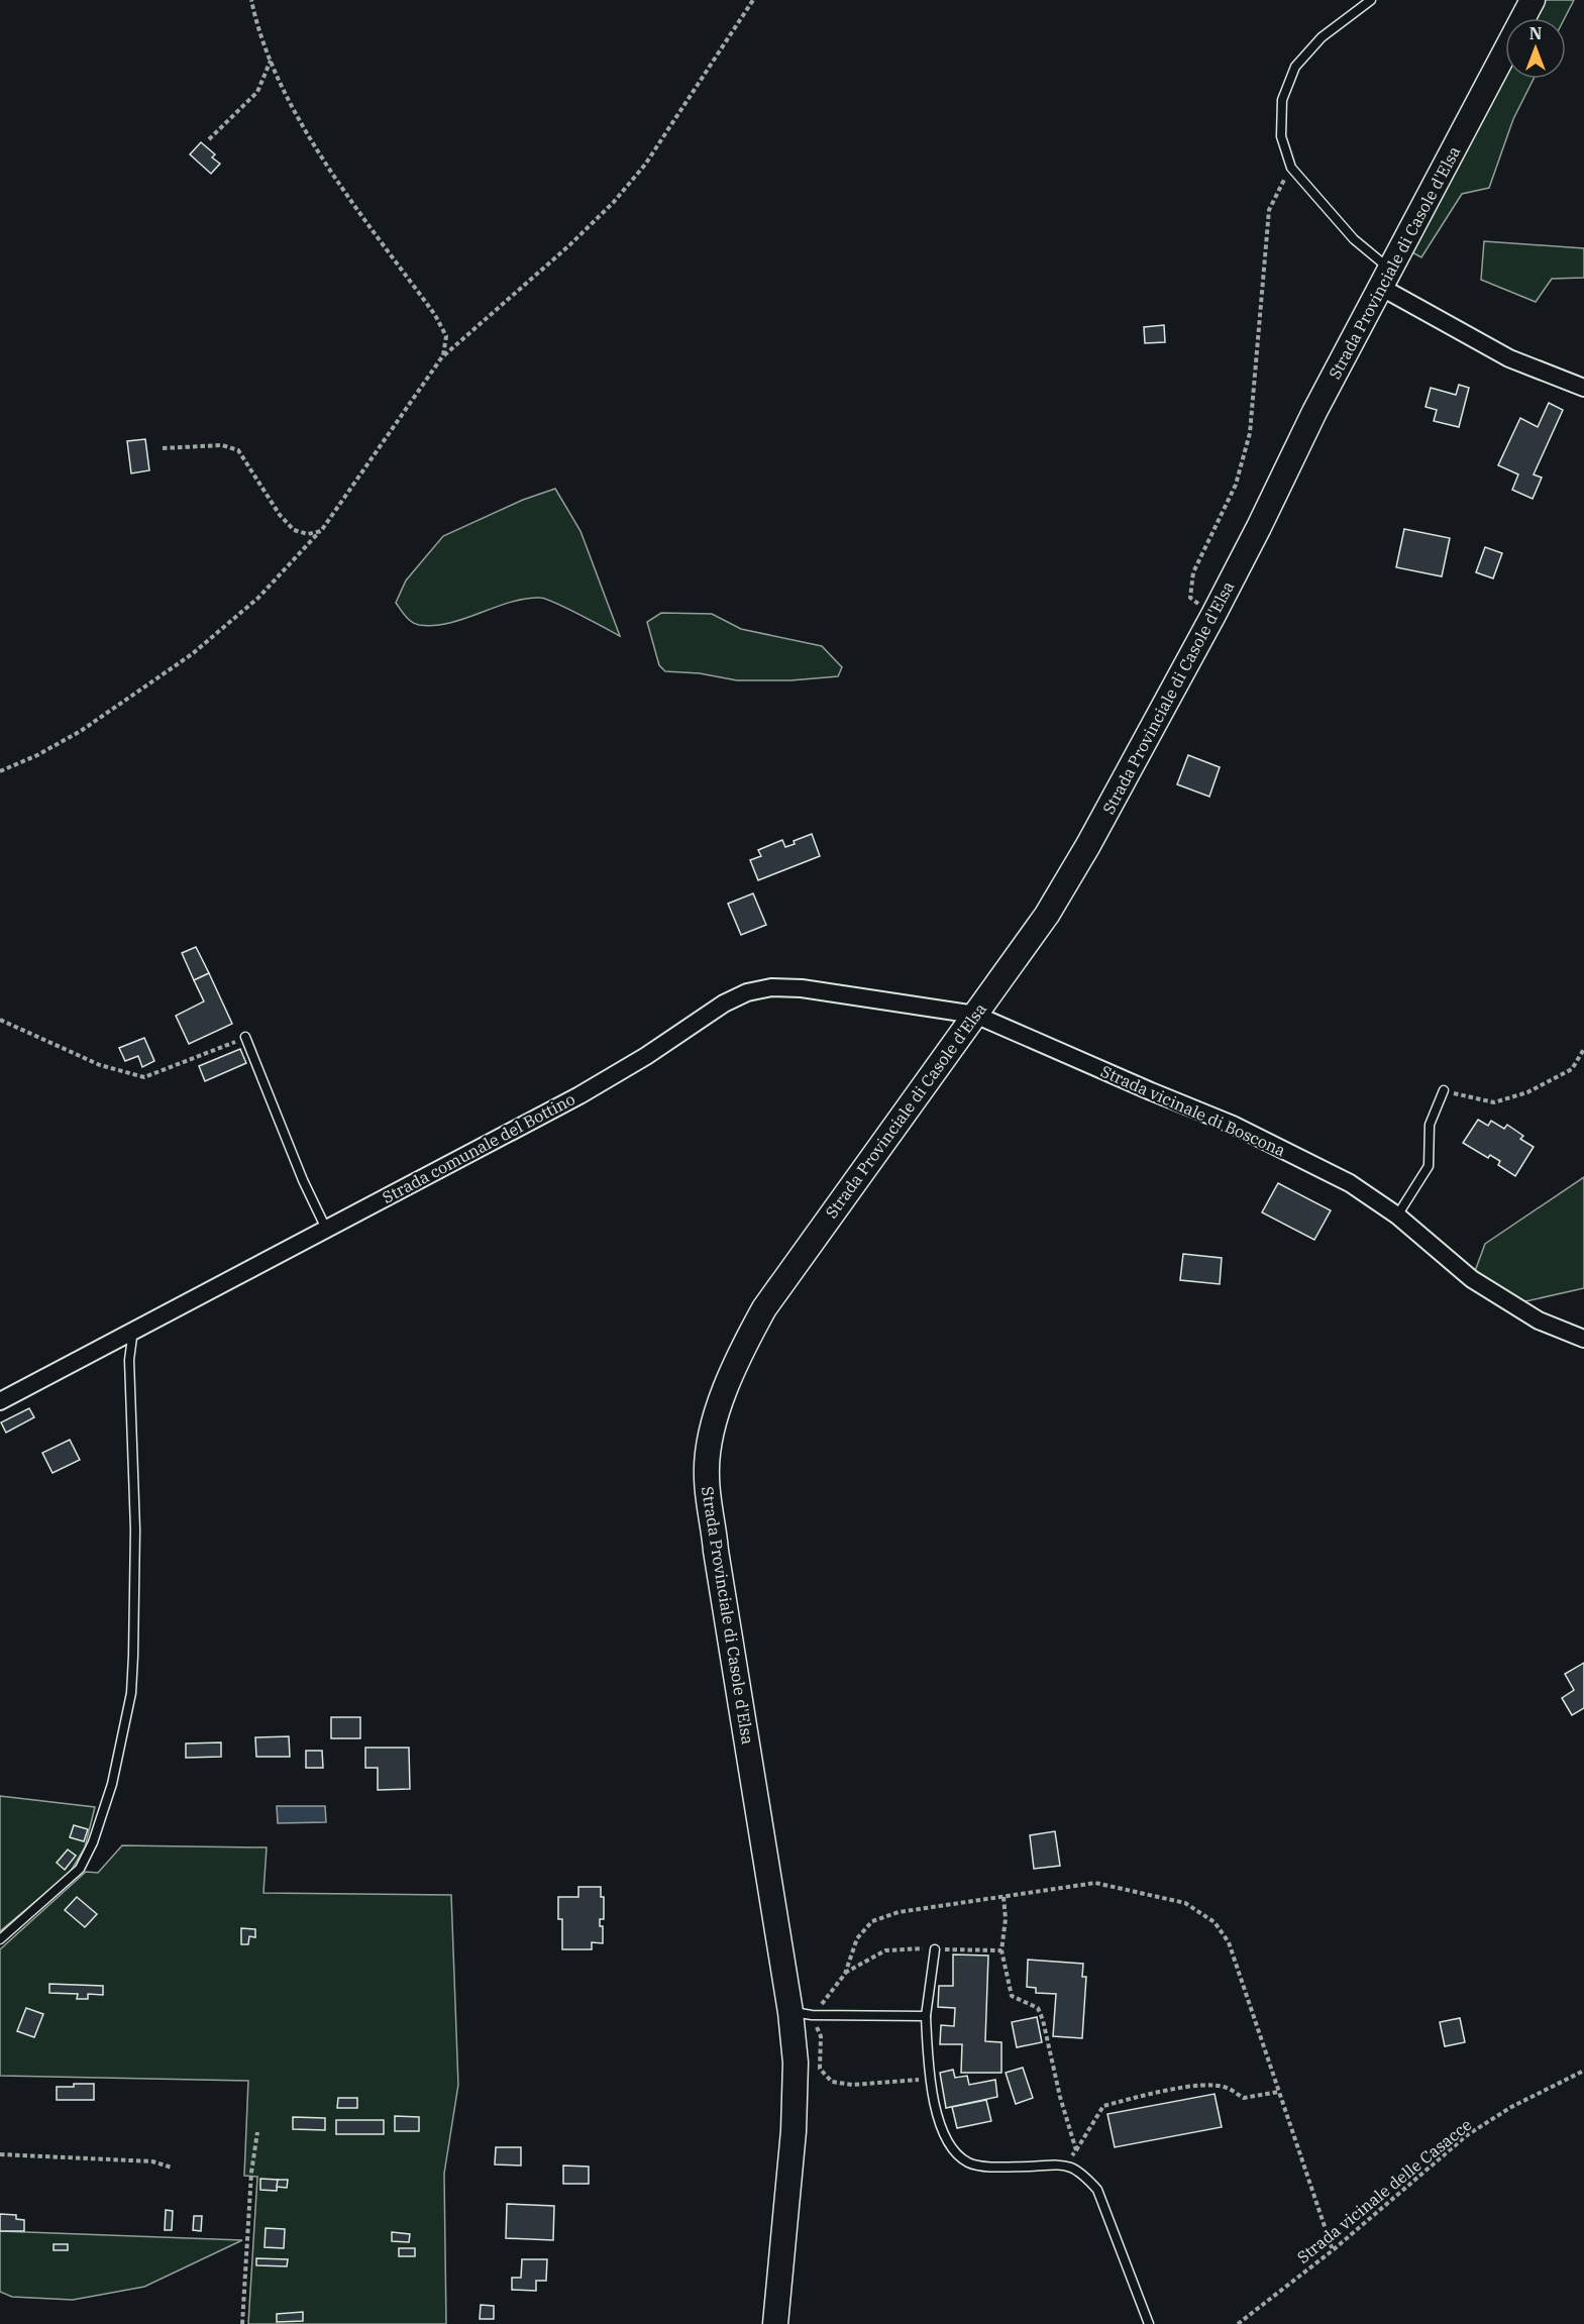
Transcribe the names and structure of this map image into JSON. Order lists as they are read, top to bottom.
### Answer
{
  "streets": {
    "main road": ["Strada Provinciale di Casole d'Elsa"],
    "street": ["Strada vicinale di Boscona", "Strada comunale del Bottino"],
    "path": ["Strada vicinale delle Casacce"]
  },
  "crossings": [
    ["Strada Provinciale di Casole d'Elsa", "Strada vicinale di Boscona"],
    ["Strada Provinciale di Casole d'Elsa", "Strada comunale del Bottino"],
    ["Strada vicinale di Boscona", "Strada comunale del Bottino"]
  ],
  "north": "top"
}
